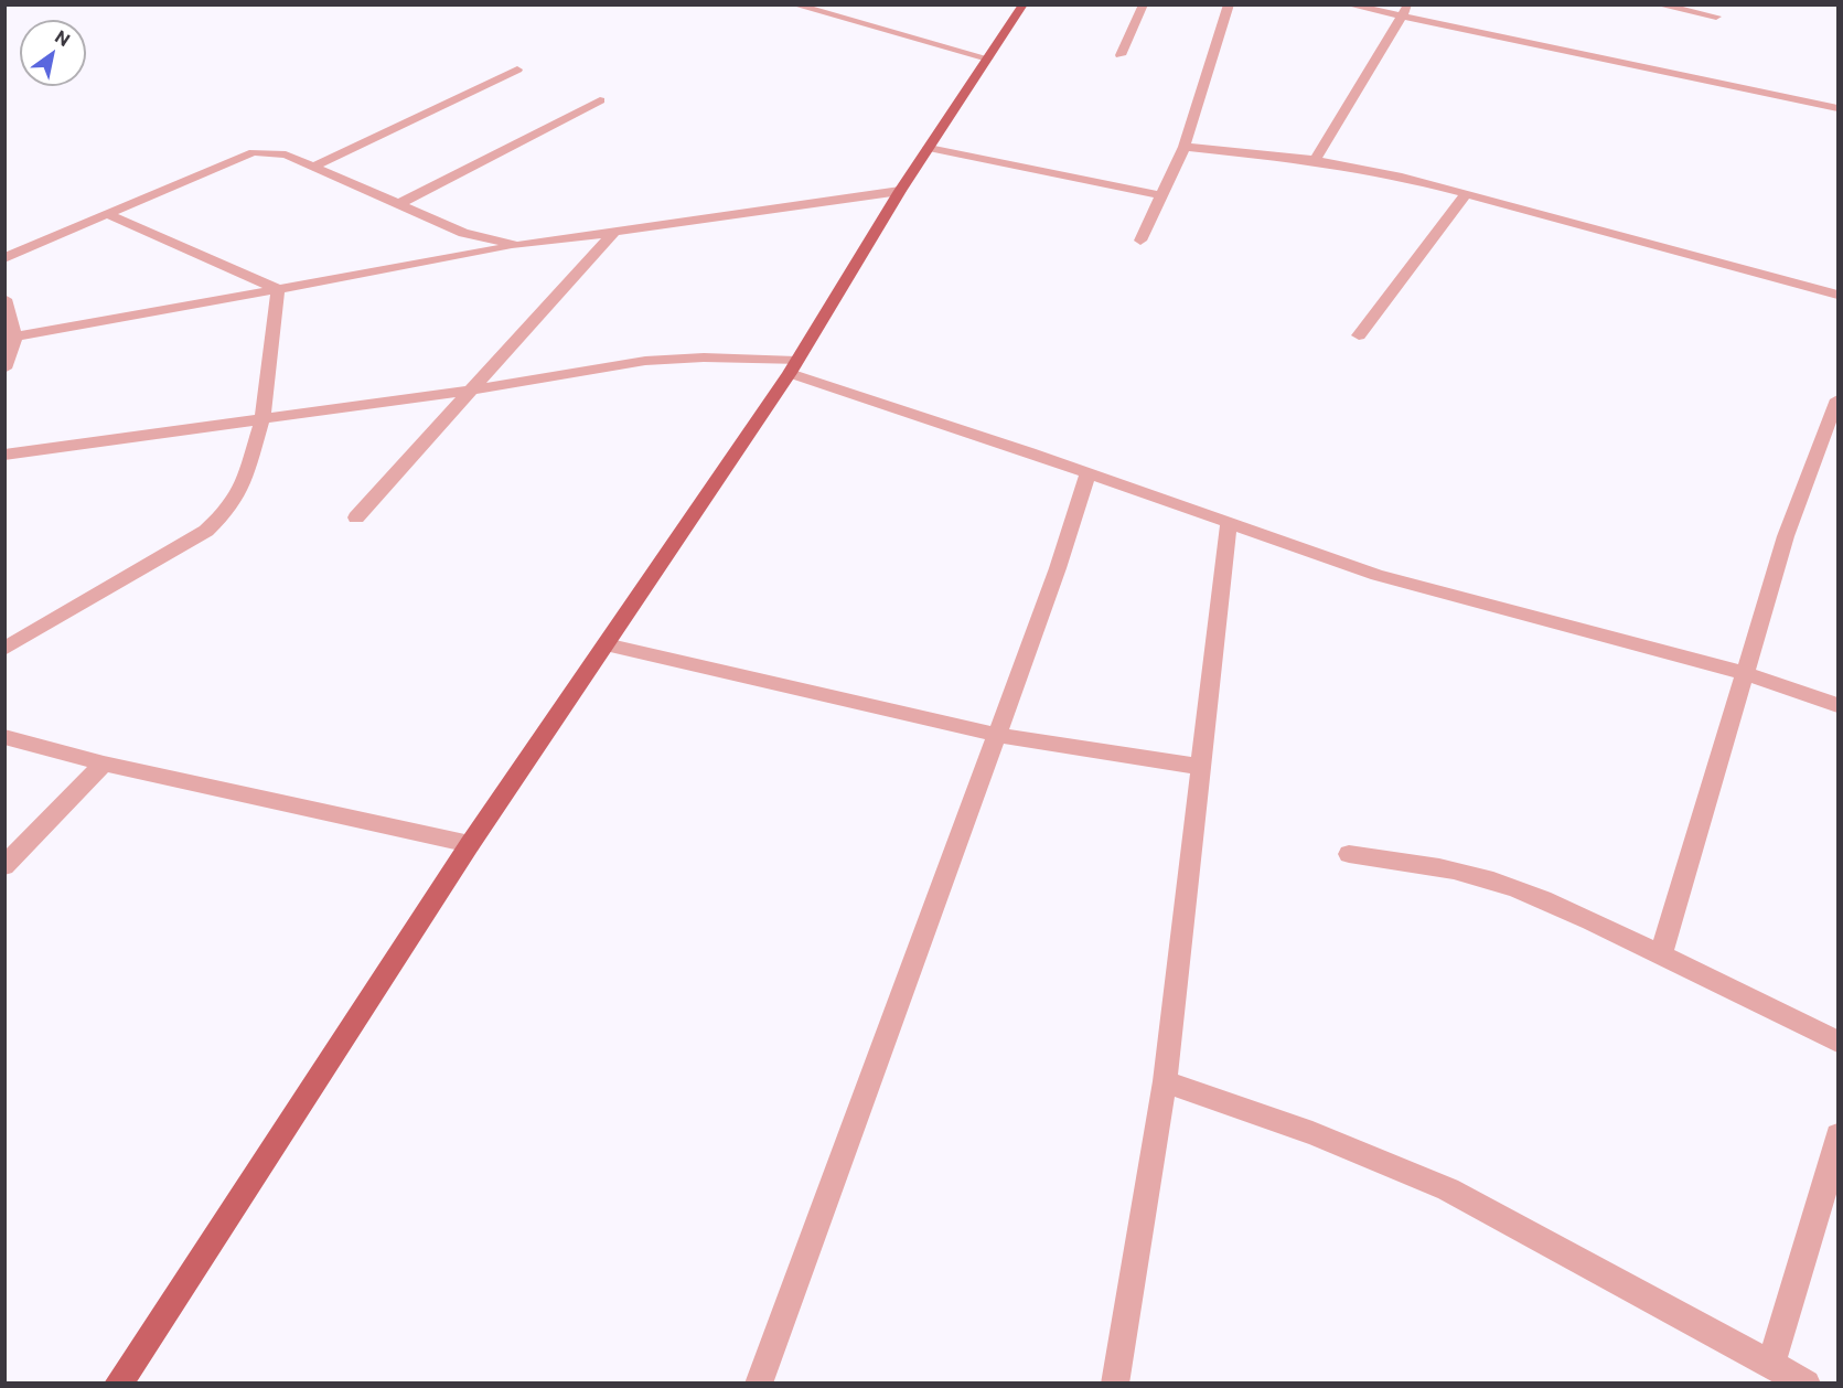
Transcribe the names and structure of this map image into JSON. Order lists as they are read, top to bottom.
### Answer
{
  "north": "top right"
}
